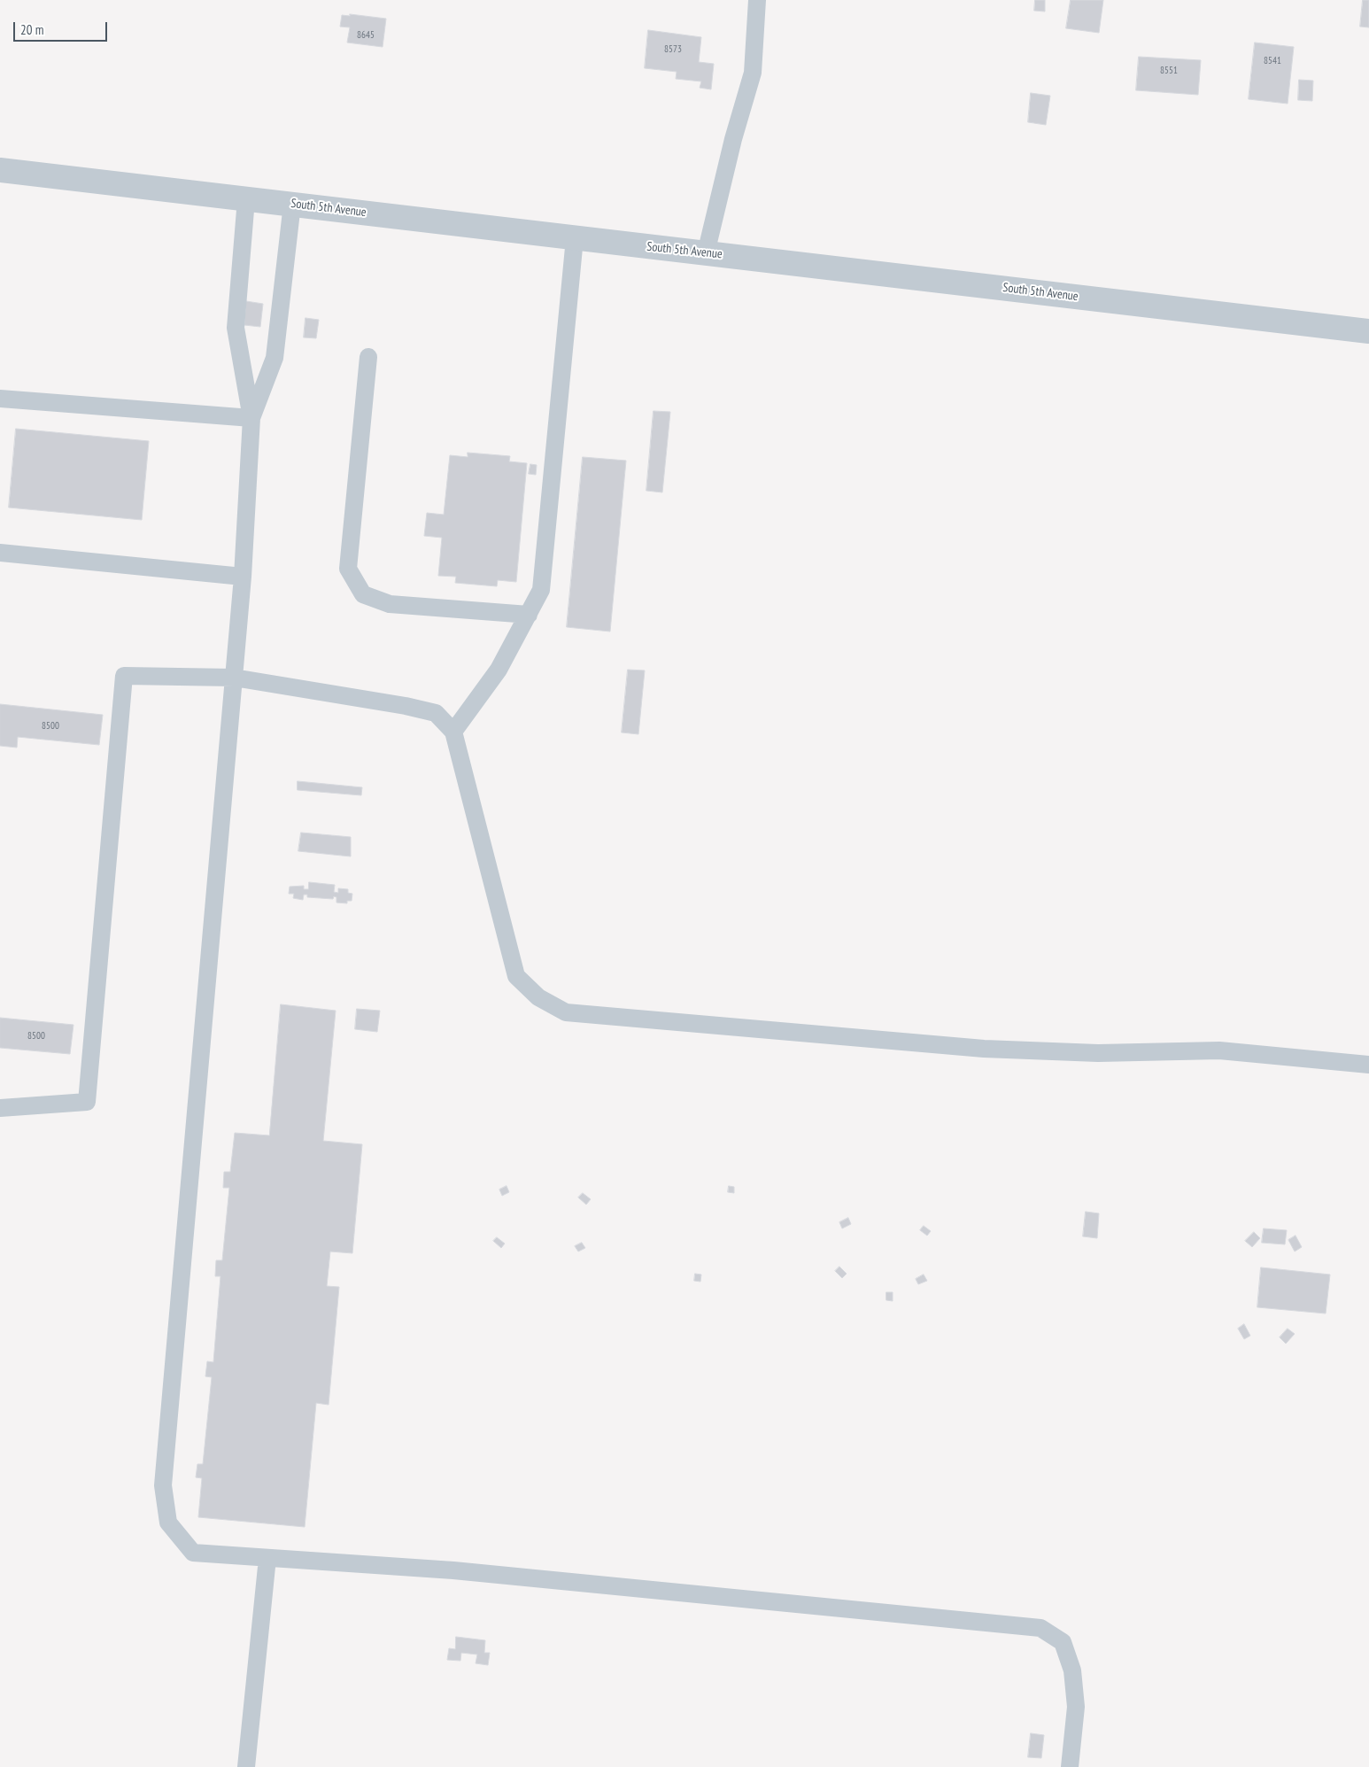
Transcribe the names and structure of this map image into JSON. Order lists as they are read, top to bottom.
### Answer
{
  "streets": {
    "street": ["South 5th Avenue"]
  },
  "house_numbers": [
    "8645",
    "8573",
    "8541",
    "8551",
    "8500",
    "8500"
  ],
  "scale_bar": "20 m"
}
